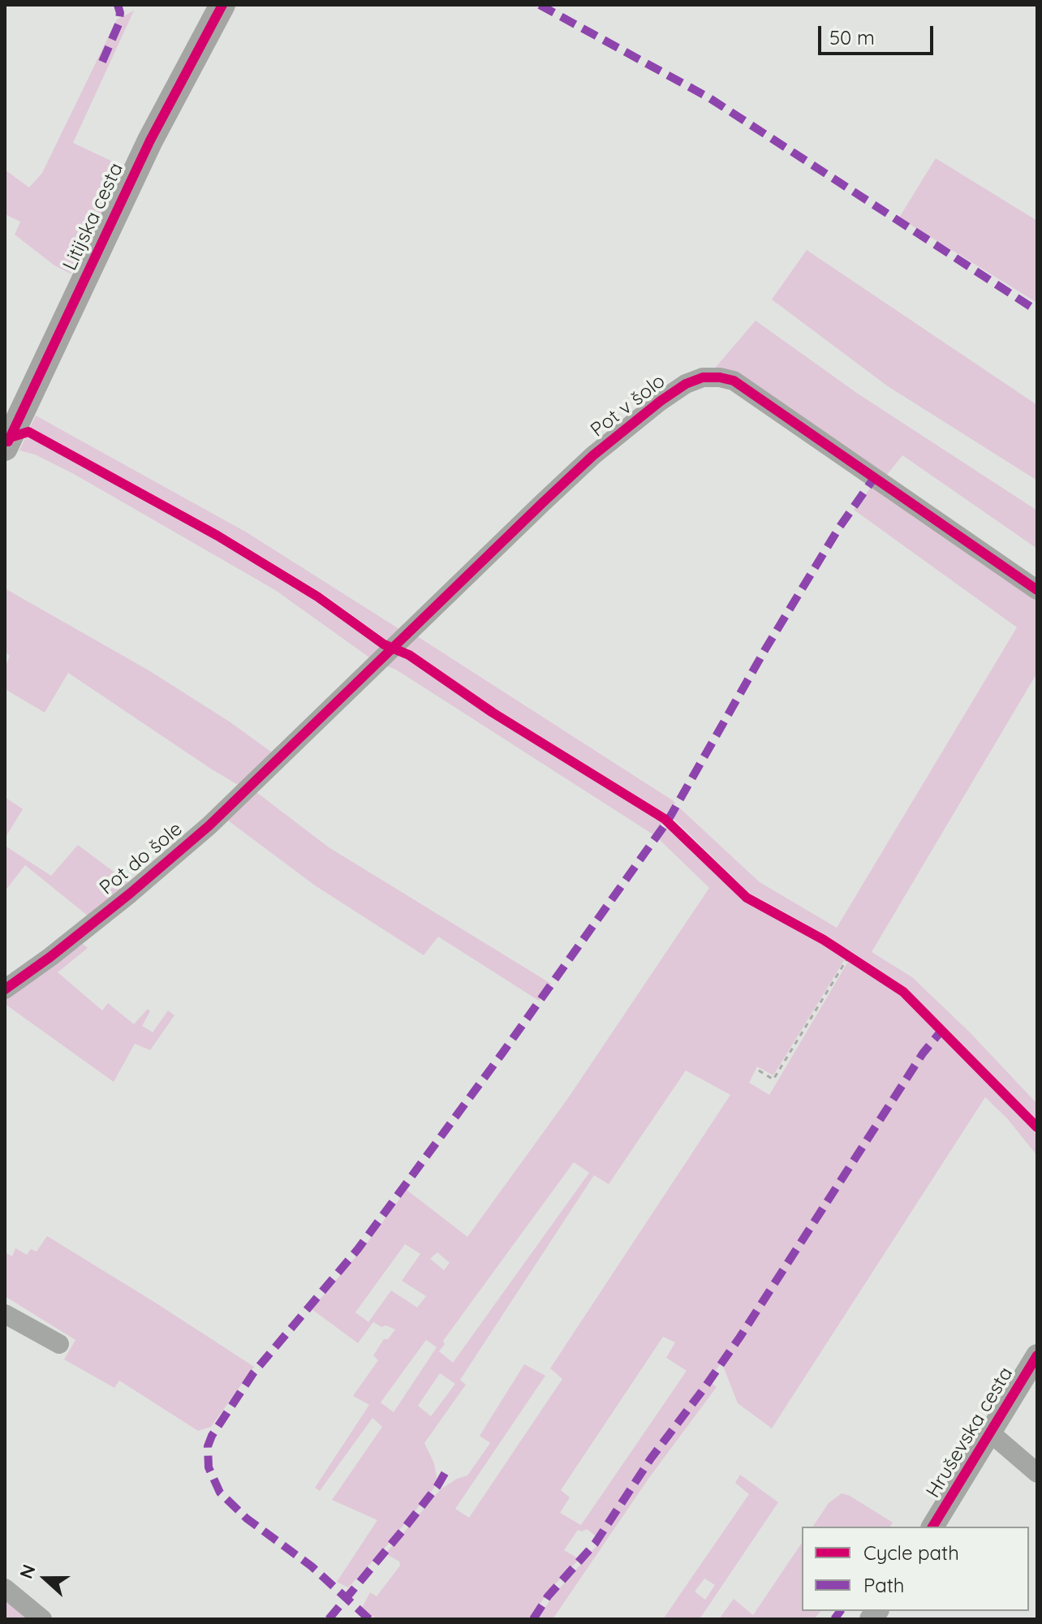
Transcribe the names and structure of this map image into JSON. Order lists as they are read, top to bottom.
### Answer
{
  "streets": {
    "main road": ["Litijska cesta"],
    "street": ["Pot v šolo", "Pot do šole", "Hruševska cesta"]
  },
  "crossings": [
    ["Pot v šolo", "Pot do šole"]
  ],
  "legend": ["Cycle path", "Path"],
  "scale_bar": "50 m",
  "north": "left"
}
